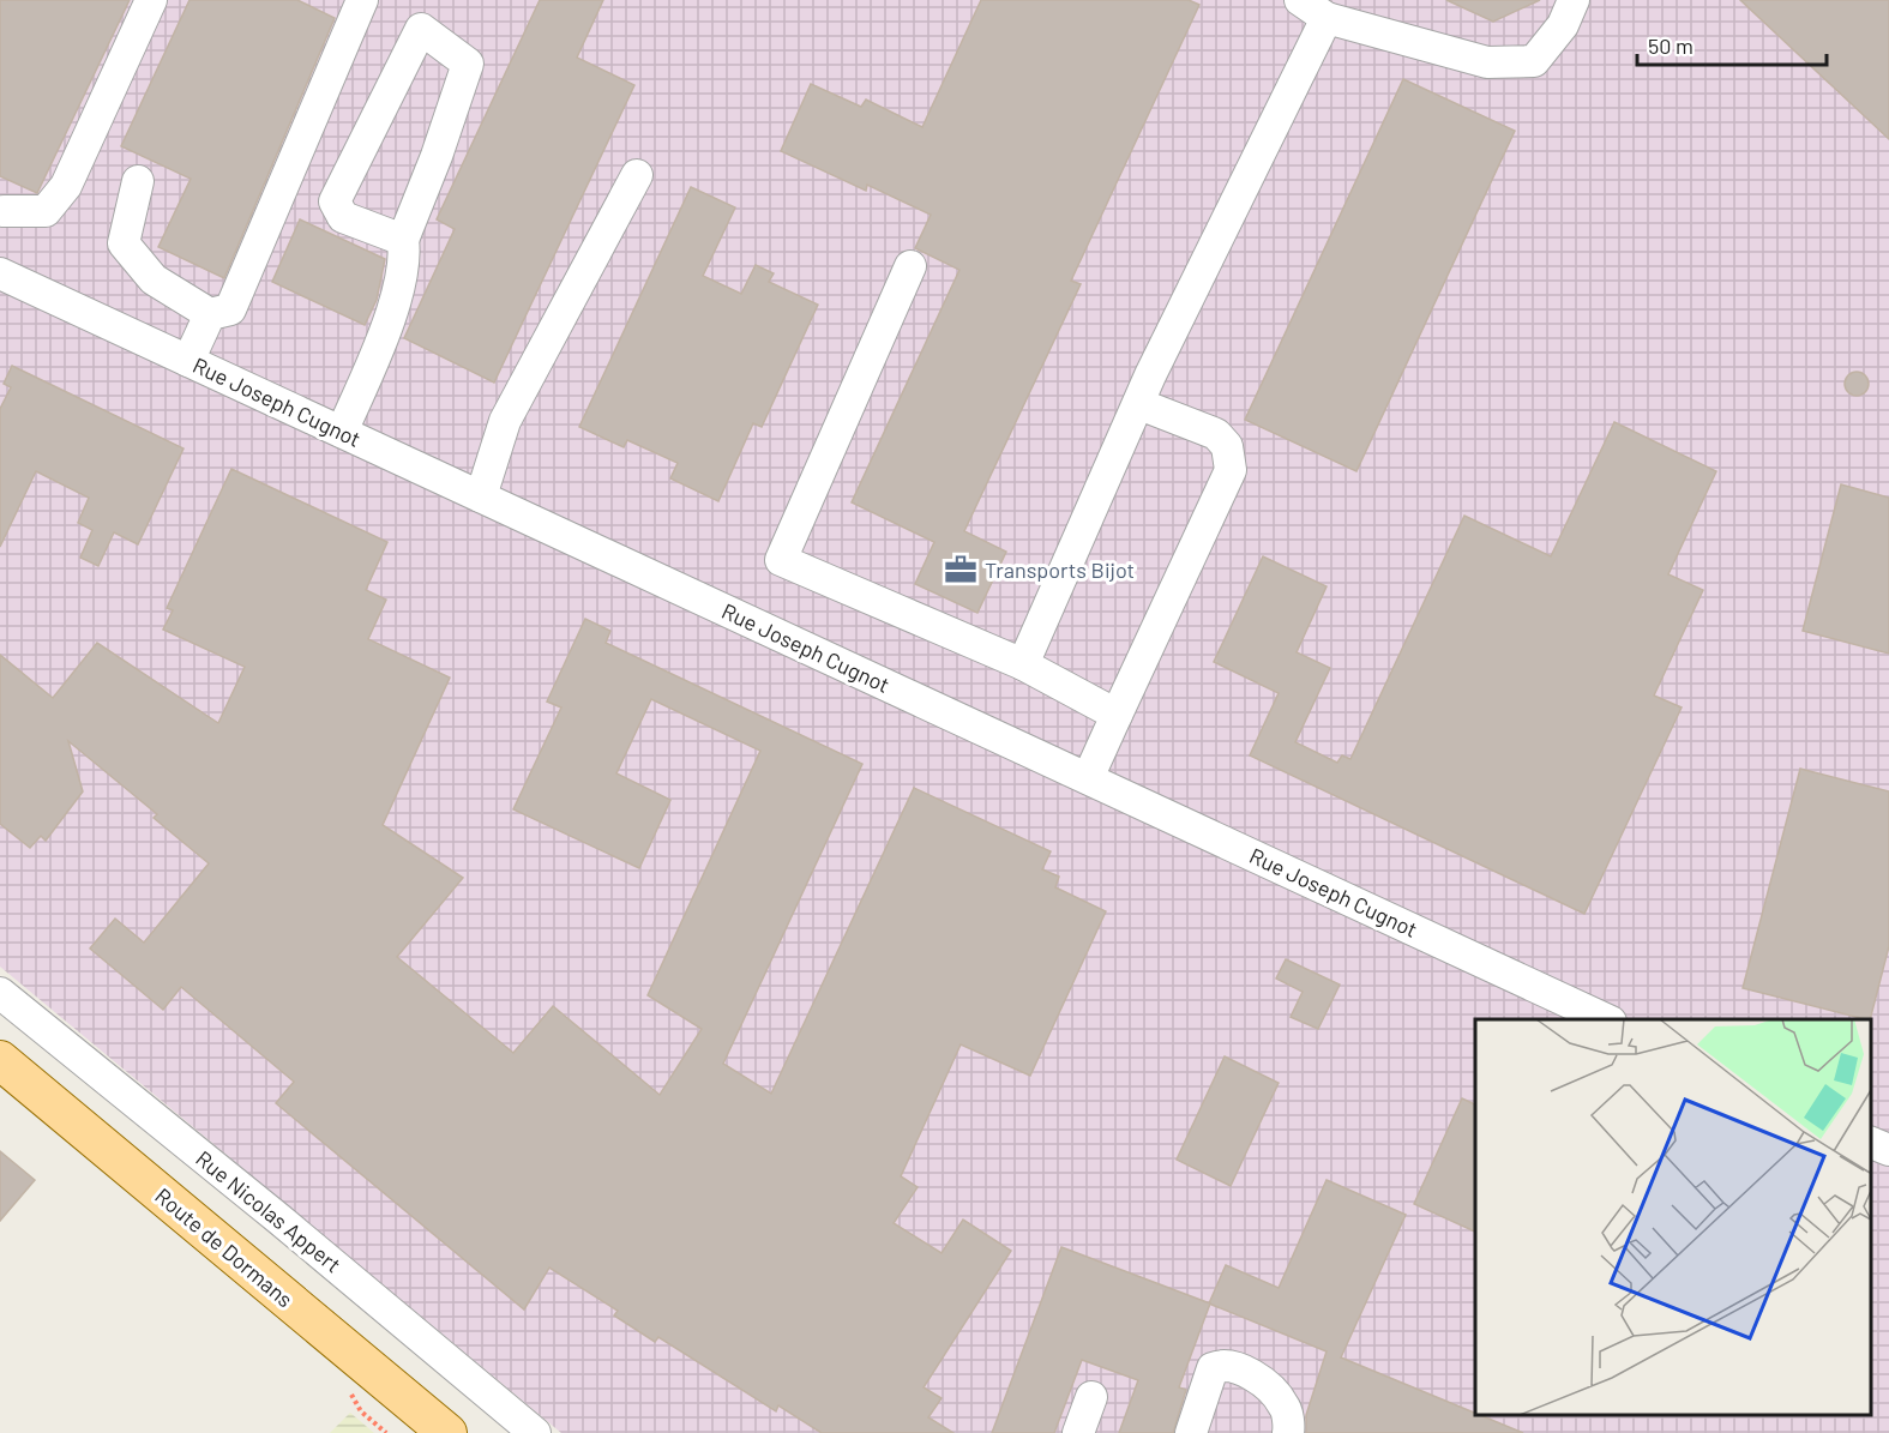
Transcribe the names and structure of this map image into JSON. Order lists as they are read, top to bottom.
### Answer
{
  "streets": {
    "main road": ["Route de Dormans"],
    "street": ["Rue Joseph Cugnot", "Rue Nicolas Appert"]
  },
  "places": {
    "office": ["Transports Bijot"]
  },
  "scale_bar": "50 m"
}
